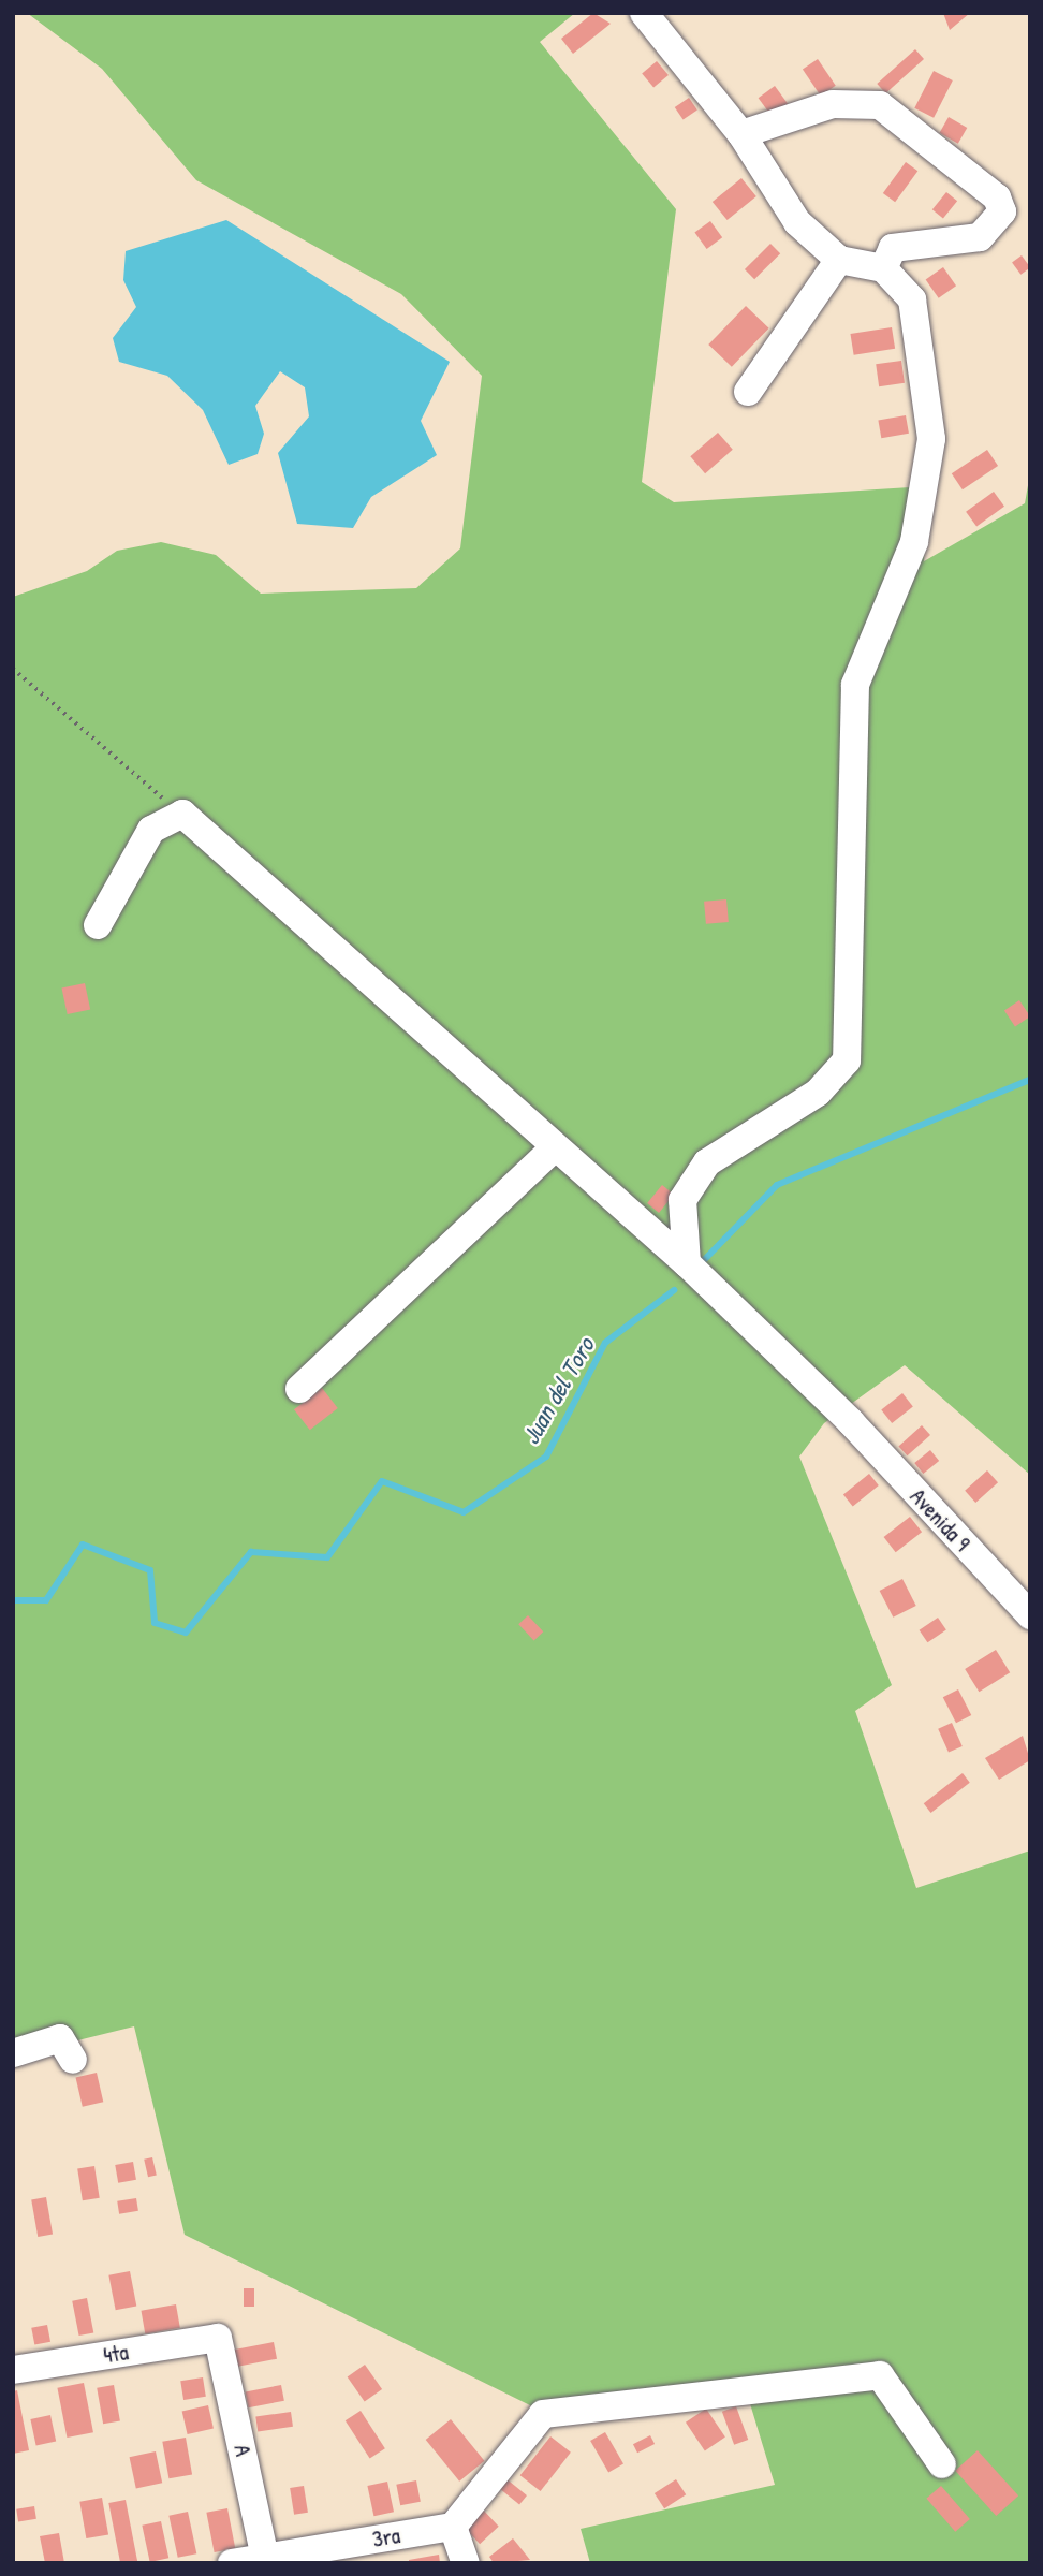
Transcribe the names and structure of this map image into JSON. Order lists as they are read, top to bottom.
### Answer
{
  "streets": {
    "street": [
      "Avenida 9",
      "4ta",
      "A",
      "3ra"
    ]
  },
  "crossings": [
    ["4ta", "A"],
    ["A", "3ra"]
  ],
  "water": ["Juan del Toro"]
}
